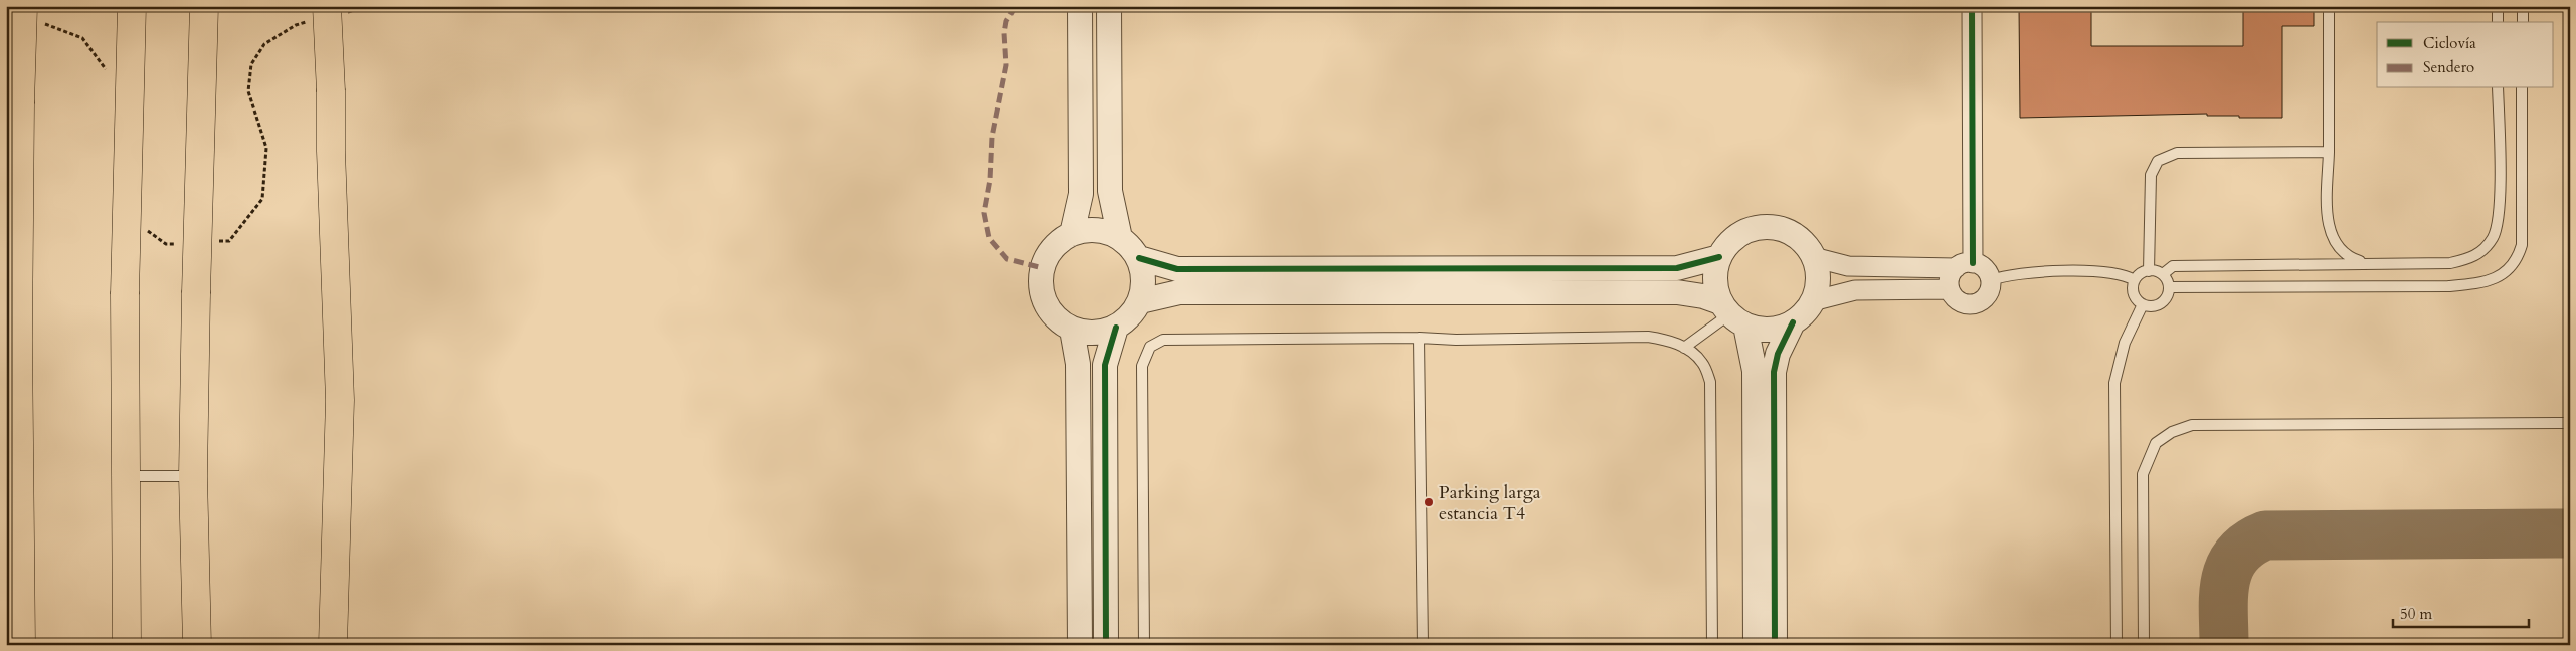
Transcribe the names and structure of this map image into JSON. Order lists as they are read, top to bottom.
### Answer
{
  "places": ["Parking larga estancia T4"],
  "legend": ["Ciclovía", "Sendero"],
  "scale_bar": "50 m"
}
